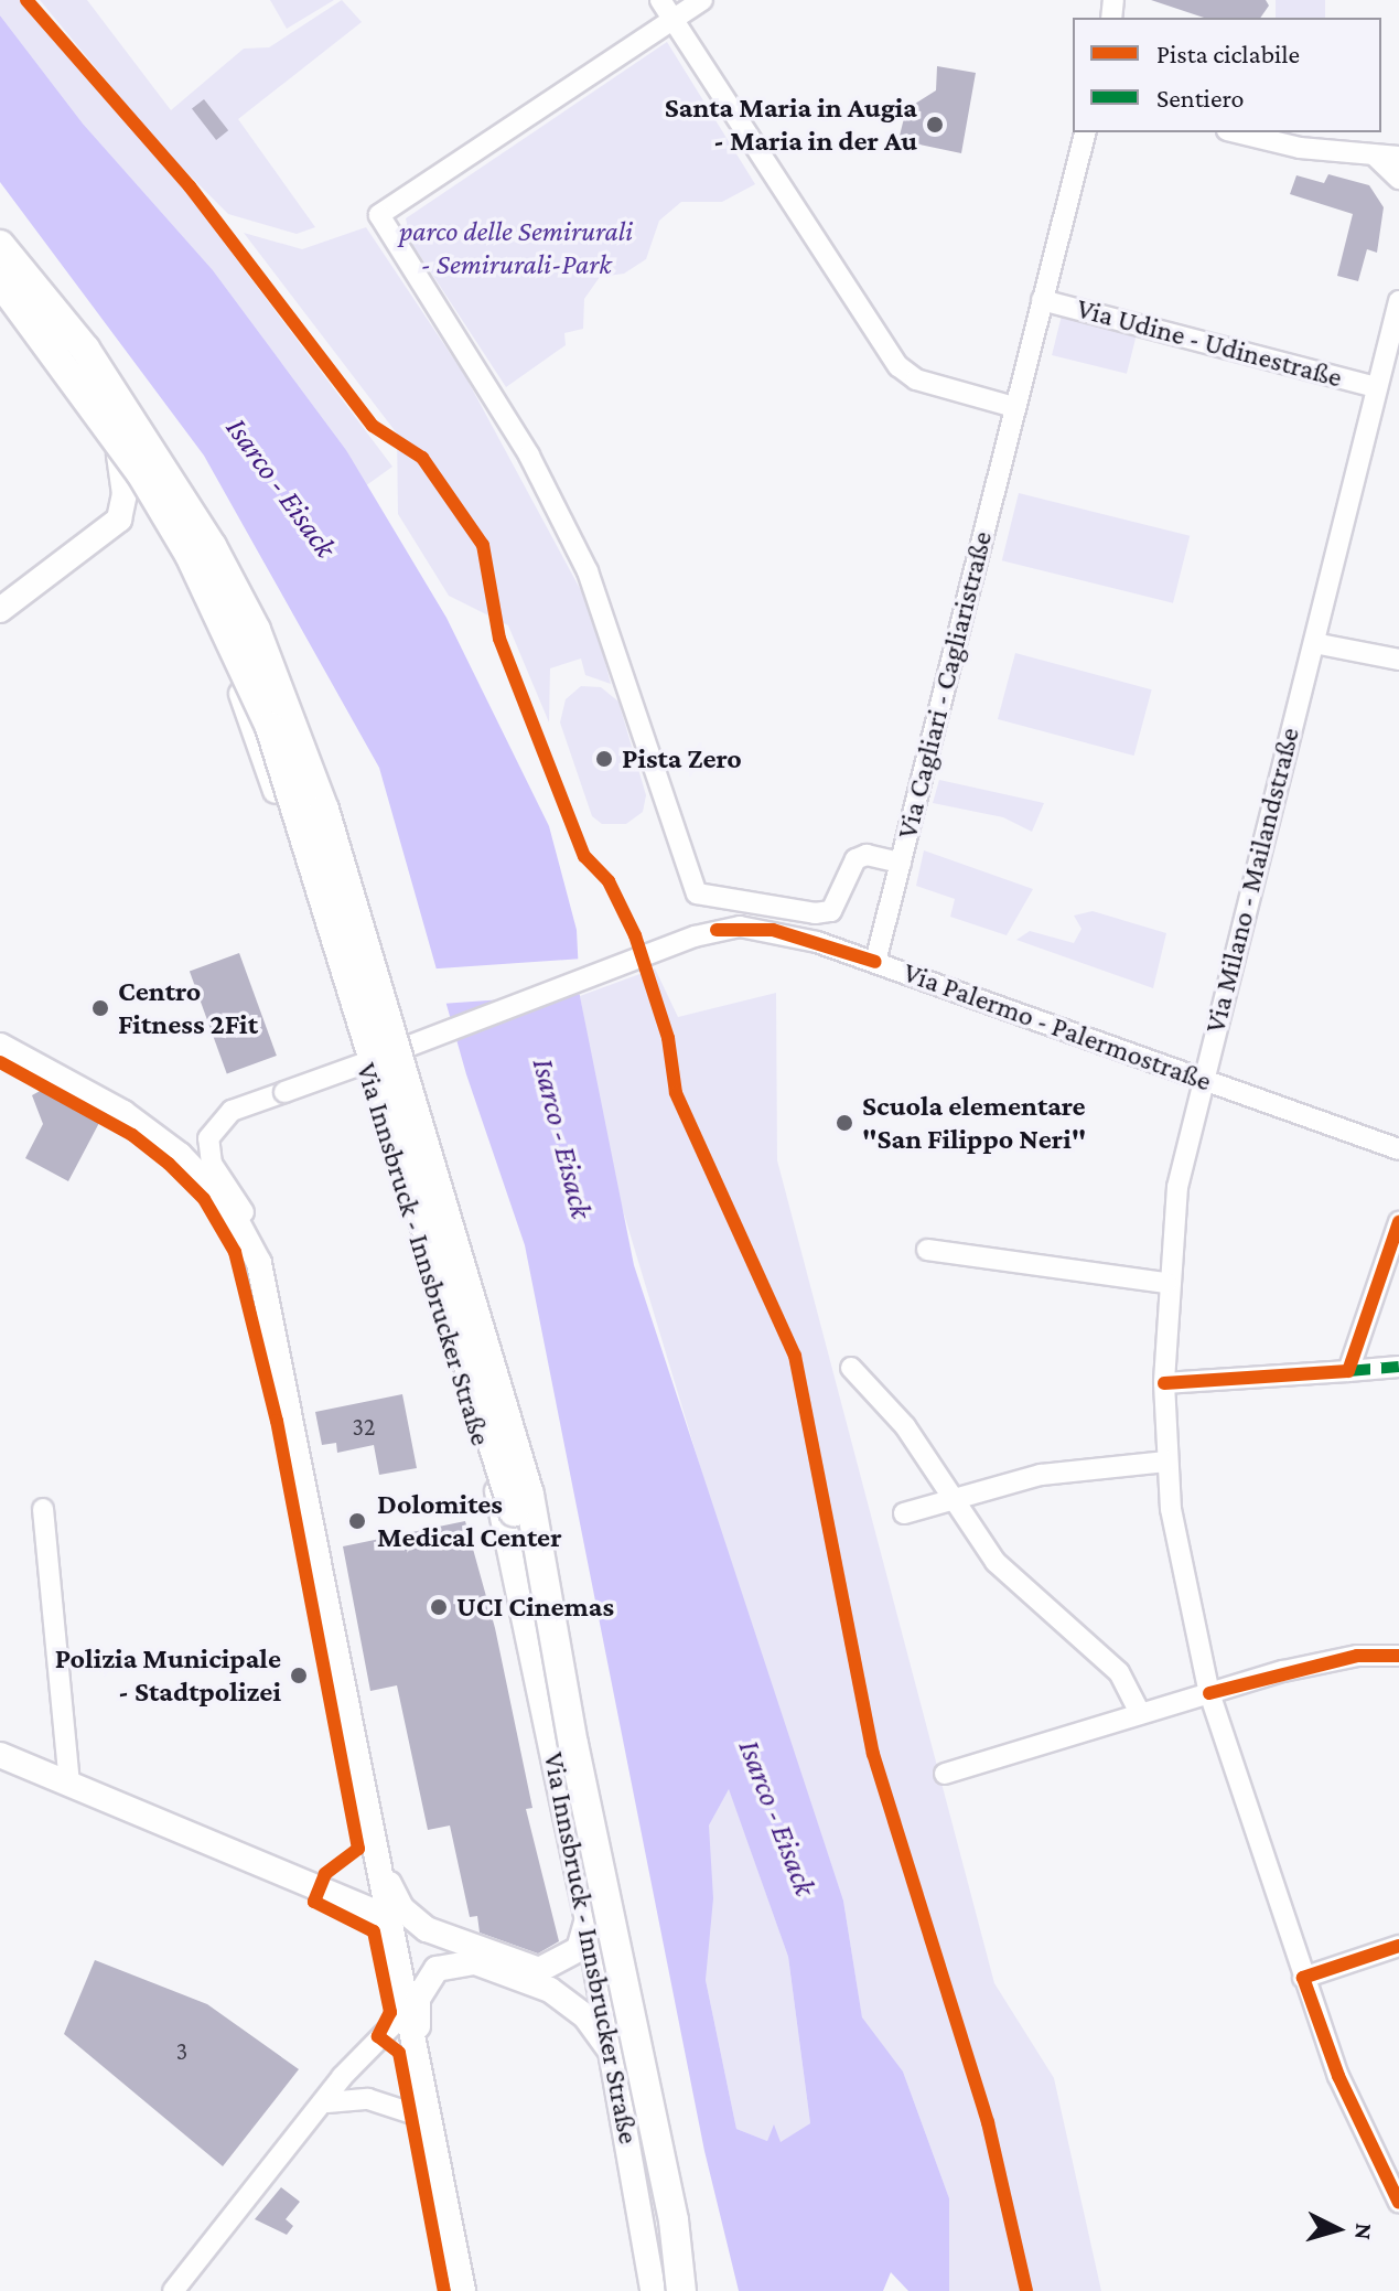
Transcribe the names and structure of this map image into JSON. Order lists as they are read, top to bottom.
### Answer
{
  "streets": {
    "main road": ["Via Innsbruck - Innsbrucker Straße"],
    "street": [
      "Via Udine - Udinestraße",
      "Via Cagliari - Cagliaristraße",
      "Via Milano - Mailandstraße",
      "Via Palermo - Palermostraße"
    ]
  },
  "crossings": [
    ["Via Udine - Udinestraße", "Via Cagliari - Cagliaristraße"],
    ["Via Udine - Udinestraße", "Via Milano - Mailandstraße"],
    ["Via Cagliari - Cagliaristraße", "Via Palermo - Palermostraße"],
    ["Via Milano - Mailandstraße", "Via Palermo - Palermostraße"]
  ],
  "water": ["Isarco - Eisack"],
  "parks": ["parco delle Semirurali - Semirurali-Park"],
  "places": [
    "Santa Maria in Augia - Maria in der Au",
    "Pista Zero",
    "Centro Fitness 2Fit",
    "Scuola elementare \"San Filippo Neri\"",
    "Dolomites Medical Center",
    "UCI Cinemas",
    "Polizia Municipale - Stadtpolizei"
  ],
  "house_numbers": ["32", "3"],
  "legend": ["Pista ciclabile", "Sentiero"],
  "north": "right"
}
